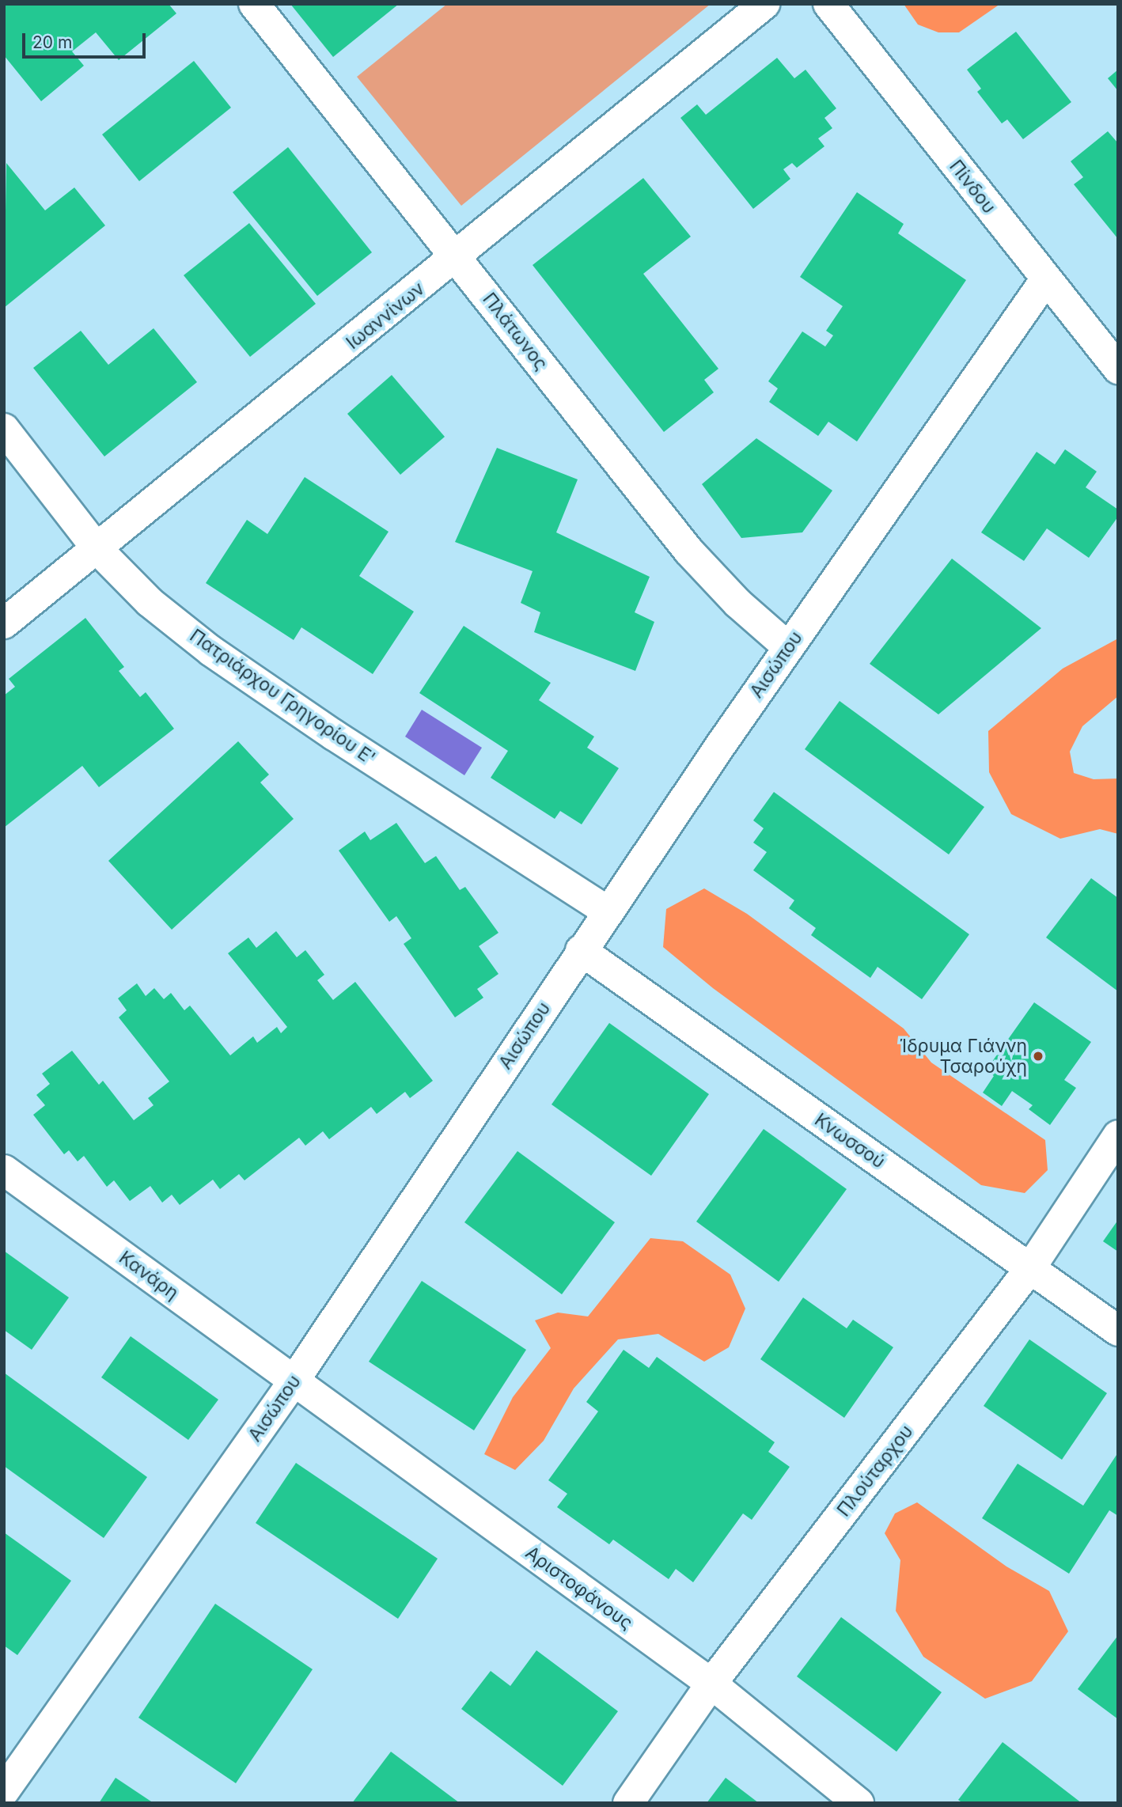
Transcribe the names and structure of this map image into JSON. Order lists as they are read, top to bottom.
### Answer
{
  "streets": {
    "street": [
      "Πίνδου",
      "Ιωαννίνων",
      "Πλάτωνος",
      "Αισώπου",
      "Πατριάρχου Γρηγορίου Ε'",
      "Κνωσσού",
      "Κανάρη",
      "Πλούταρχου",
      "Αριστοφάνους"
    ]
  },
  "crossings": [
    ["Πίνδου", "Αισώπου"],
    ["Ιωαννίνων", "Πλάτωνος"],
    ["Ιωαννίνων", "Πατριάρχου Γρηγορίου Ε'"],
    ["Πλάτωνος", "Αισώπου"],
    ["Αισώπου", "Πατριάρχου Γρηγορίου Ε'"],
    ["Αισώπου", "Κνωσσού"],
    ["Αισώπου", "Κανάρη"],
    ["Αισώπου", "Αριστοφάνους"],
    ["Κνωσσού", "Πλούταρχου"],
    ["Κανάρη", "Αριστοφάνους"],
    ["Πλούταρχου", "Αριστοφάνους"]
  ],
  "places": ["Ίδρυμα Γιάννη Τσαρούχη"],
  "scale_bar": "20 m"
}
